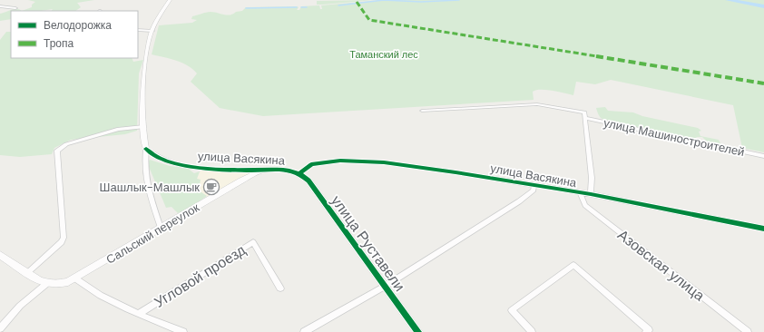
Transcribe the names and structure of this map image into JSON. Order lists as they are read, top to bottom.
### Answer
{
  "streets": {
    "street": [
      "улица Машиностроителей",
      "улица Васякина",
      "Сальский переулок",
      "улица Руставели",
      "Азовская улица",
      "Угловой проезд"
    ]
  },
  "crossings": [
    ["улица Васякина", "Сальский переулок"],
    ["улица Васякина", "улица Руставели"],
    ["улица Васякина", "Азовская улица"]
  ],
  "parks": ["Таманский лес"],
  "places": {
    "cafe": ["Шашлык-Машлык"]
  },
  "legend": ["Велодорожка", "Тропа"]
}
